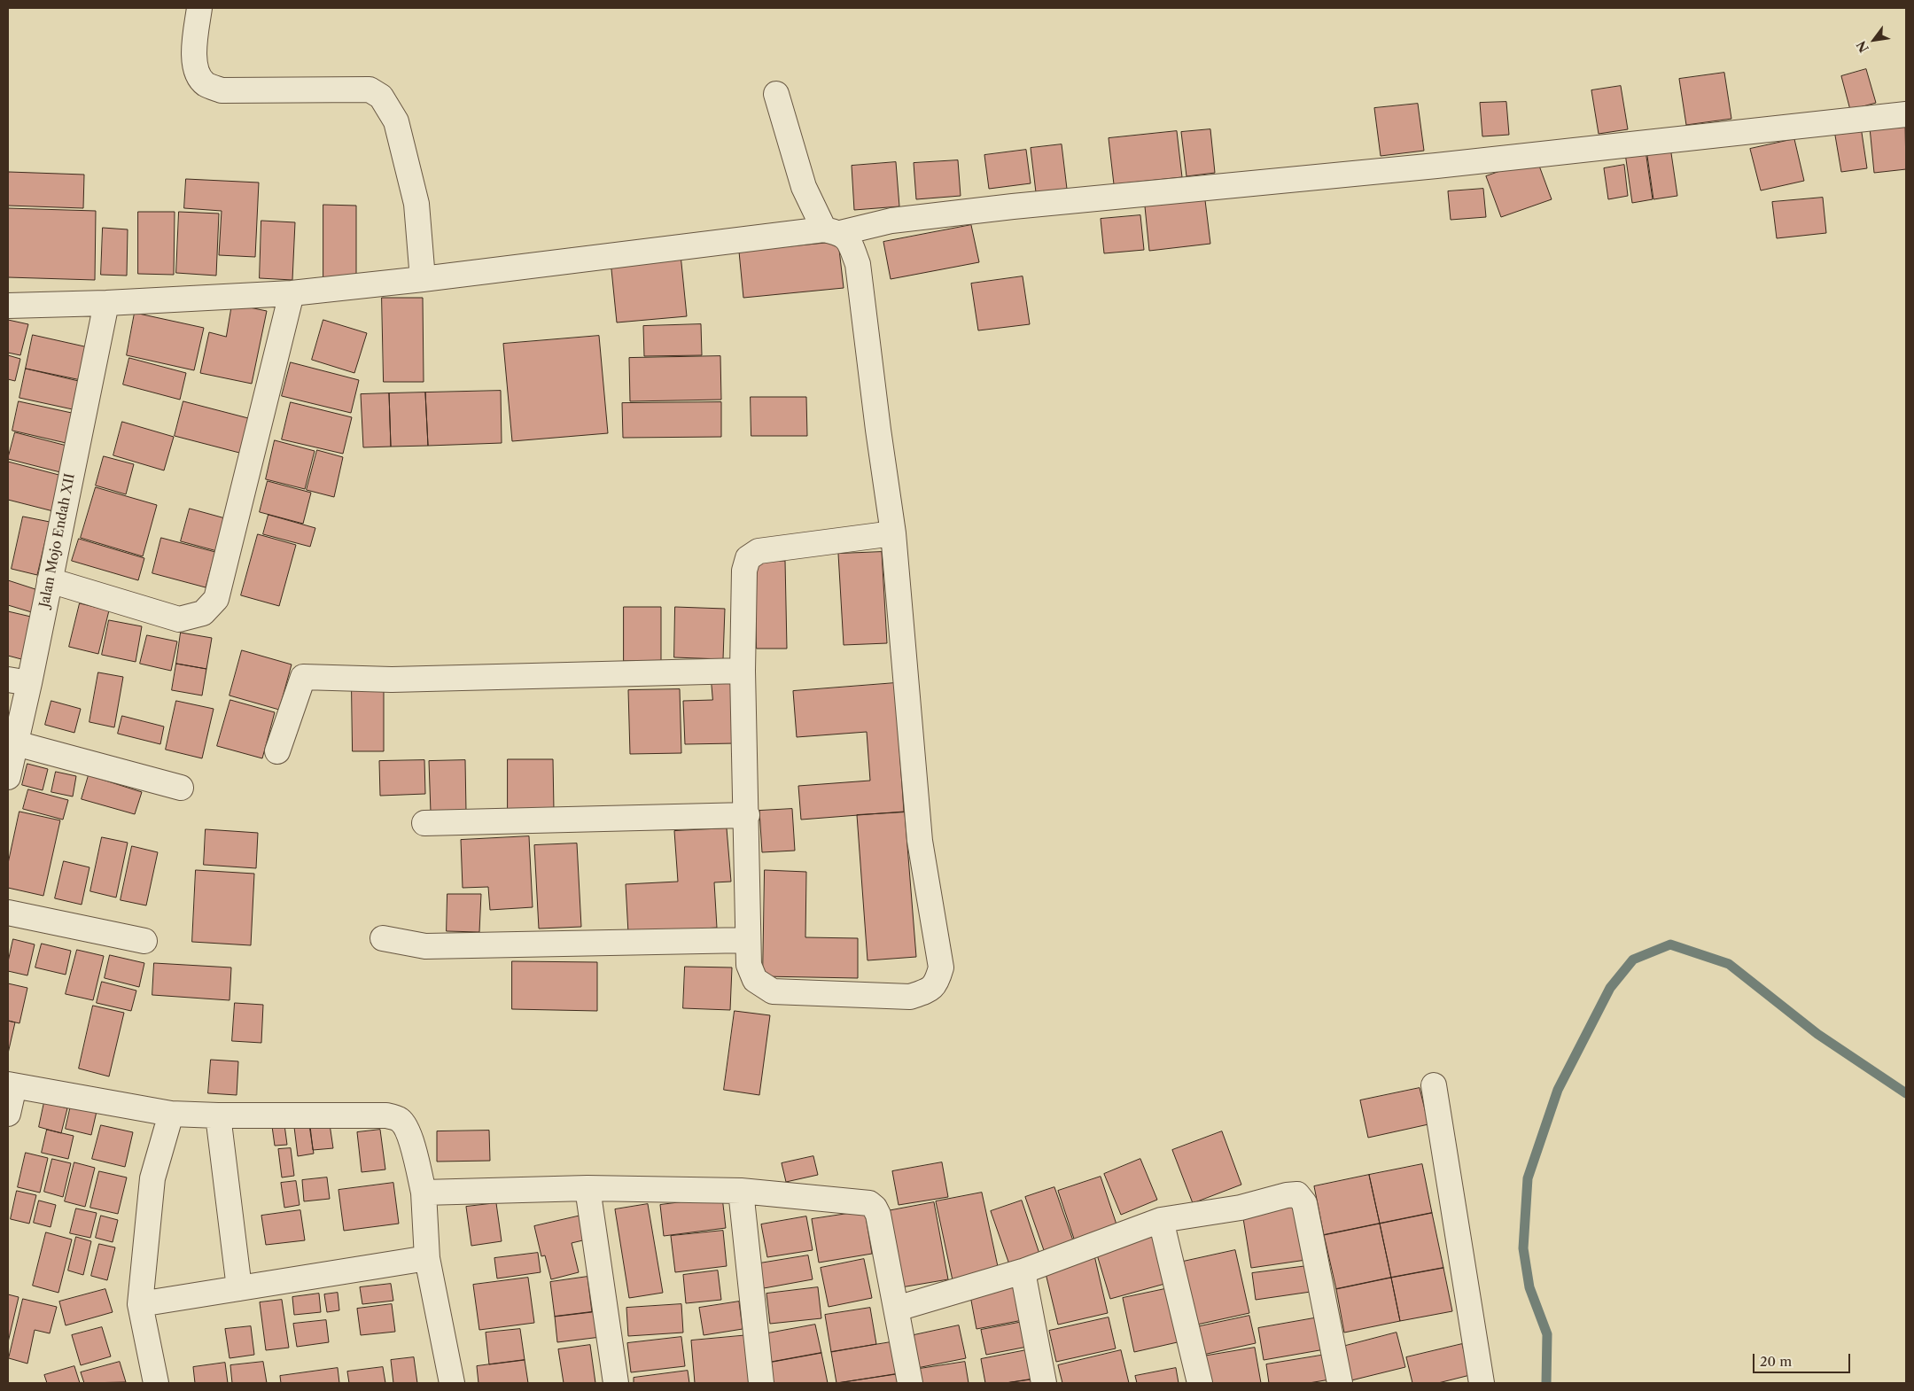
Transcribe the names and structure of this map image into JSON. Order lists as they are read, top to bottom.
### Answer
{
  "streets": {
    "street": ["Jalan Mojo Endah XII"]
  },
  "scale_bar": "20 m",
  "north": "bottom left"
}
